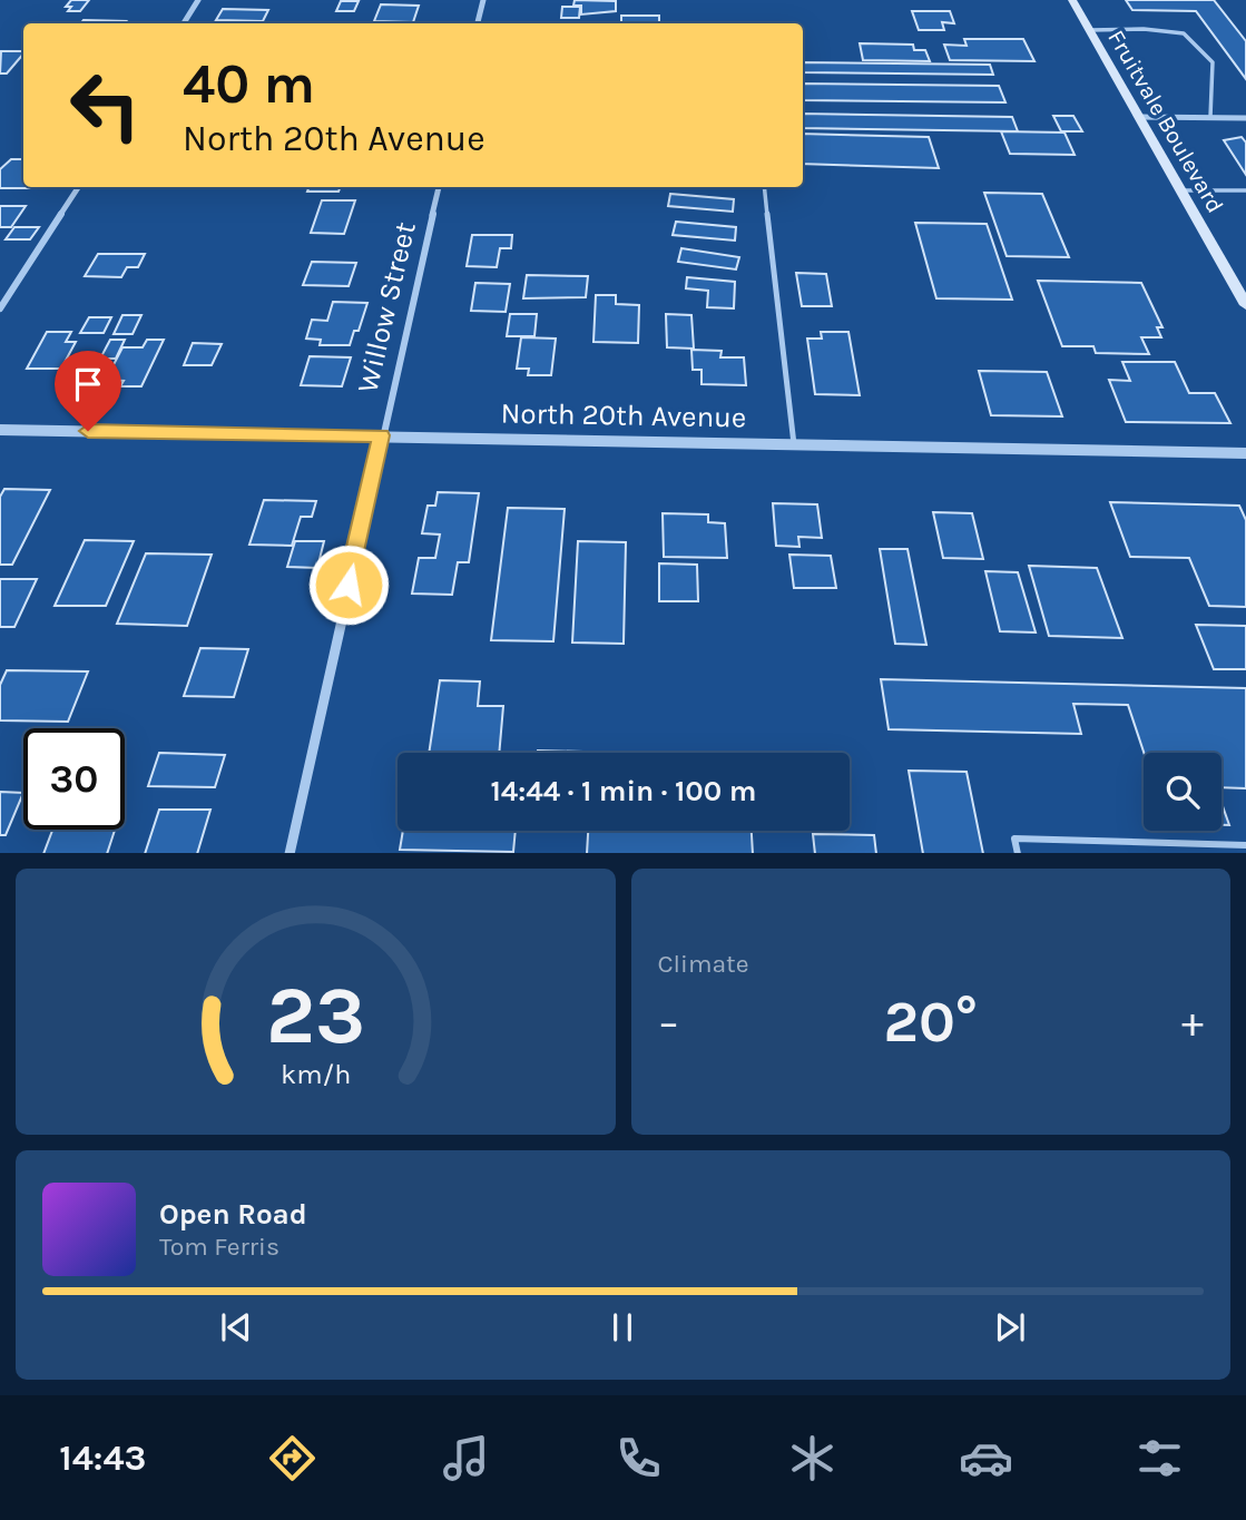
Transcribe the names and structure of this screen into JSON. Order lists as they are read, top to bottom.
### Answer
{
  "streets": {
    "main road": ["Fruitvale Boulevard"],
    "street": ["Willow Street", "North 20th Avenue"]
  },
  "crossings": [
    ["Willow Street", "North 20th Avenue"]
  ],
  "page": {
    "turn": ["40 m", "North 20th Avenue"],
    "limit": "30",
    "trip": "14:44 · 1 min · 100 m",
    "tile": "Climate",
    "heat": ["−", "20°", "+"],
    "song": ["Open Road", "Tom Ferris"],
    "tabs": "14:43",
    "gauge": ["23", "km/h"]
  }
}
